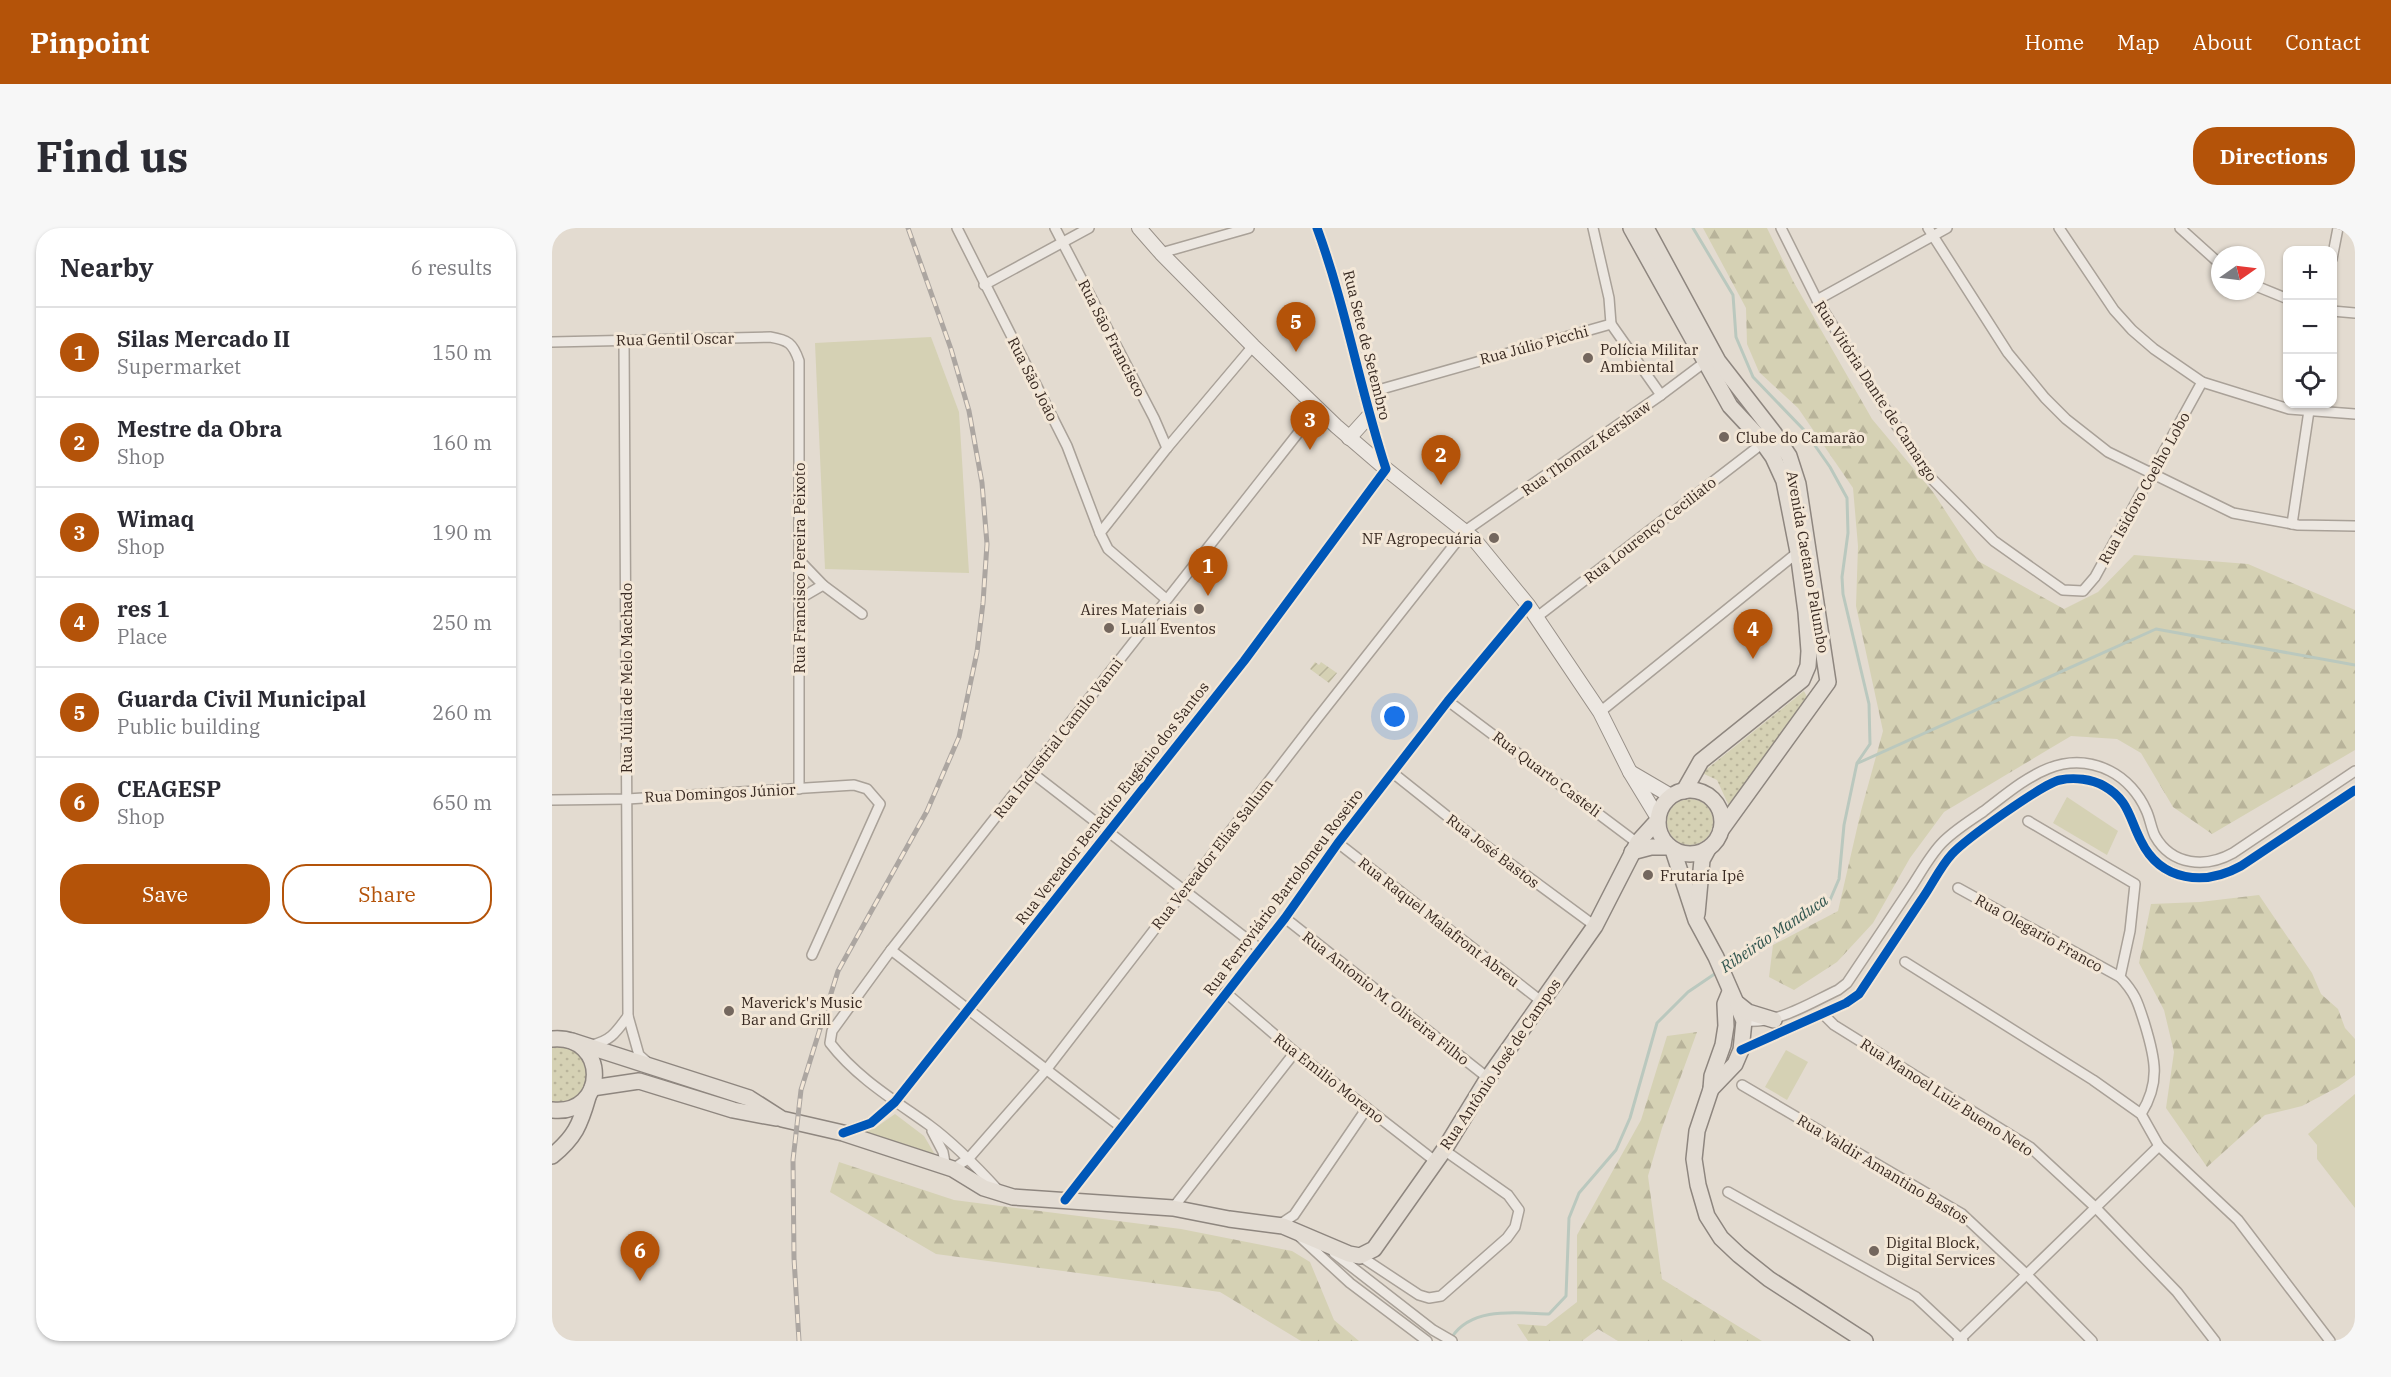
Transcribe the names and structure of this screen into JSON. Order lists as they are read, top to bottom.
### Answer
{
  "streets": {
    "main road": ["Avenida Caetano Palumbo", "Rua Antônio José de Campos"],
    "street": [
      "Rua São Francisco",
      "Rua Gentil Oscar",
      "Rua Sete de Setembro",
      "Rua Júlio Picchi",
      "Rua São João",
      "Rua Vitória Dante de Camargo",
      "Rua Thomaz Kershaw",
      "Rua Isidoro Coelho Lobo",
      "Rua Lourenço Ceciliato",
      "Rua Francisco Pereira Peixoto",
      "Rua Júlia de Melo Machado",
      "Rua Industrial Camilo Vanni",
      "Rua Quarto Casteli",
      "Rua Domingos Júnior",
      "Rua Vereador Benedito Eugênio dos Santos",
      "Rua José Bastos",
      "Rua Vereador Elias Sallum",
      "Rua Ferroviário Bartolomeu Roseiro",
      "Rua Raquel Malafront Abreu",
      "Rua Olegario Franco",
      "Rua Antonio M. Oliveira Filho",
      "Rua Emilio Moreno",
      "Rua Manoel Luiz Bueno Neto",
      "Rua Valdir Amantino Bastos"
    ]
  },
  "crossings": [
    ["Rua Gentil Oscar", "Rua Francisco Pereira Peixoto"],
    ["Rua Gentil Oscar", "Rua Júlia de Melo Machado"],
    ["Rua Sete de Setembro", "Rua Júlio Picchi"],
    ["Rua Sete de Setembro", "Rua Vereador Benedito Eugênio dos Santos"],
    ["Rua São João", "Rua Industrial Camilo Vanni"],
    ["Rua Vitória Dante de Camargo", "Rua Isidoro Coelho Lobo"],
    ["Rua Thomaz Kershaw", "Avenida Caetano Palumbo"],
    ["Rua Thomaz Kershaw", "Rua Vereador Elias Sallum"],
    ["Rua Lourenço Ceciliato", "Avenida Caetano Palumbo"],
    ["Avenida Caetano Palumbo", "Rua Antônio José de Campos"],
    ["Rua Francisco Pereira Peixoto", "Rua Domingos Júnior"],
    ["Rua Júlia de Melo Machado", "Rua Domingos Júnior"],
    ["Rua Industrial Camilo Vanni", "Rua Vereador Benedito Eugênio dos Santos"],
    ["Rua Quarto Casteli", "Rua Ferroviário Bartolomeu Roseiro"],
    ["Rua Quarto Casteli", "Rua Antônio José de Campos"],
    ["Rua José Bastos", "Rua Ferroviário Bartolomeu Roseiro"],
    ["Rua José Bastos", "Rua Antônio José de Campos"],
    ["Rua Ferroviário Bartolomeu Roseiro", "Rua Raquel Malafront Abreu"],
    ["Rua Ferroviário Bartolomeu Roseiro", "Rua Antonio M. Oliveira Filho"],
    ["Rua Ferroviário Bartolomeu Roseiro", "Rua Emilio Moreno"],
    ["Rua Raquel Malafront Abreu", "Rua Antônio José de Campos"],
    ["Rua Antonio M. Oliveira Filho", "Rua Antônio José de Campos"],
    ["Rua Antônio José de Campos", "Rua Emilio Moreno"]
  ],
  "water": ["Ribeirão Manduca"],
  "places": [
    "Polícia Militar Ambiental",
    "Clube do Camarão",
    "NF Agropecuária",
    "Aires Materiais",
    "Luall Eventos",
    "Frutaria Ipê",
    "Maverick's Music Bar and Grill",
    "Digital Block, Digital Services"
  ],
  "north": "right",
  "page": {
    "header": "Pinpoint",
    "nav": [
      "Home",
      "Map",
      "About",
      "Contact"
    ],
    "buttons": [
      "Directions",
      ["Save", "Share"]
    ],
    "title": "Find us",
    "heading": ["Nearby", "6 results"],
    "map_buttons": ["+", "−"],
    "pins": [
      "5",
      "3",
      "2",
      "1",
      "4",
      "6"
    ],
    "list": [
      {
        "mark": "1",
        "name": "Silas Mercado II",
        "note": "Supermarket",
        "value": "150 m"
      },
      {
        "mark": "2",
        "name": "Mestre da Obra",
        "note": "Shop",
        "value": "160 m"
      },
      {
        "mark": "3",
        "name": "Wimaq",
        "note": "Shop",
        "value": "190 m"
      },
      {
        "mark": "4",
        "name": "res 1",
        "note": "Place",
        "value": "250 m"
      },
      {
        "mark": "5",
        "name": "Guarda Civil Municipal",
        "note": "Public building",
        "value": "260 m"
      },
      {
        "mark": "6",
        "name": "CEAGESP",
        "note": "Shop",
        "value": "650 m"
      }
    ]
  }
}
